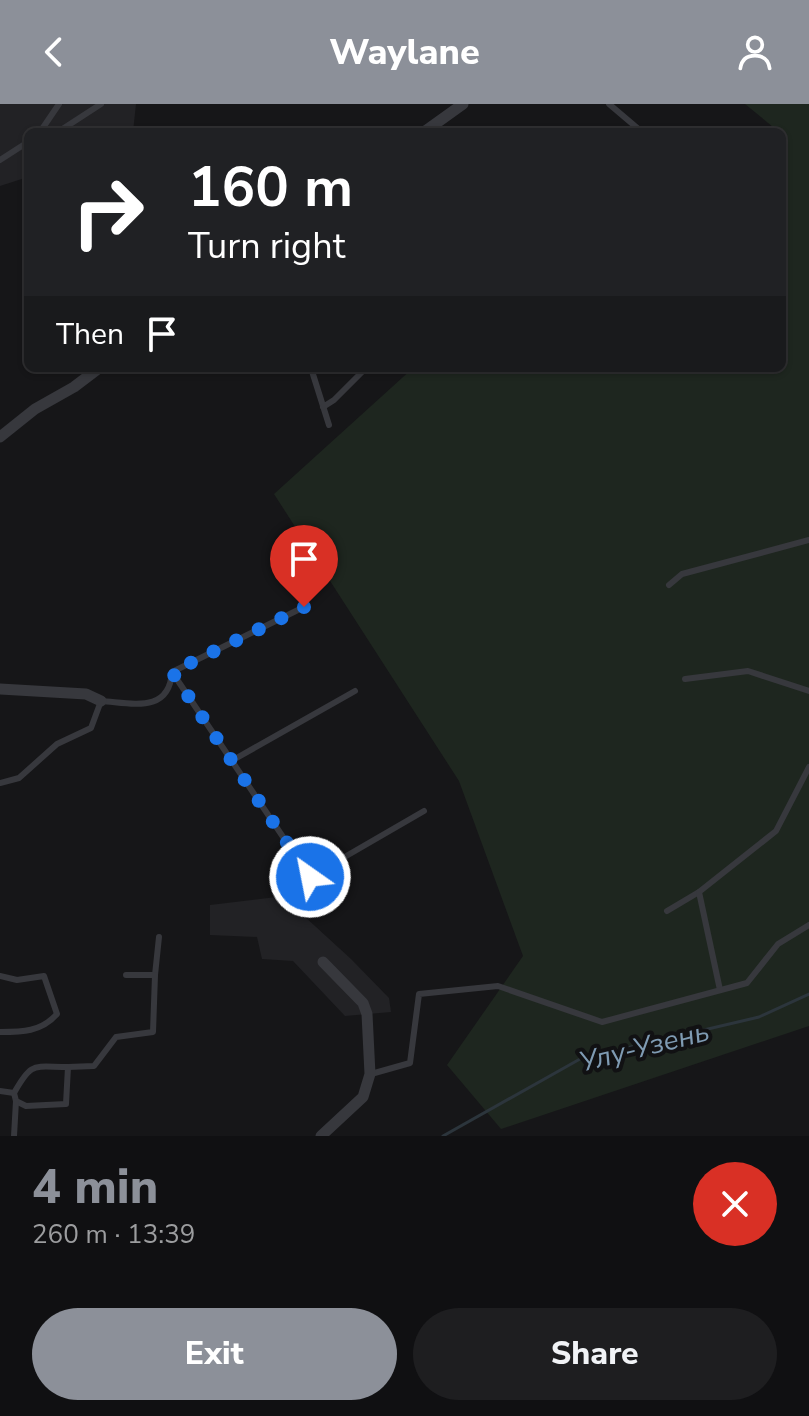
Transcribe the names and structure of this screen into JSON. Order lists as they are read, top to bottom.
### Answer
{
  "water": ["Улу-Узень"],
  "page": {
    "header": "Waylane",
    "turn": ["160 m", "Turn right"],
    "then": "Then",
    "heading": ["4 min", "260 m · 13:39"],
    "buttons": ["Exit", "Share"]
  }
}
